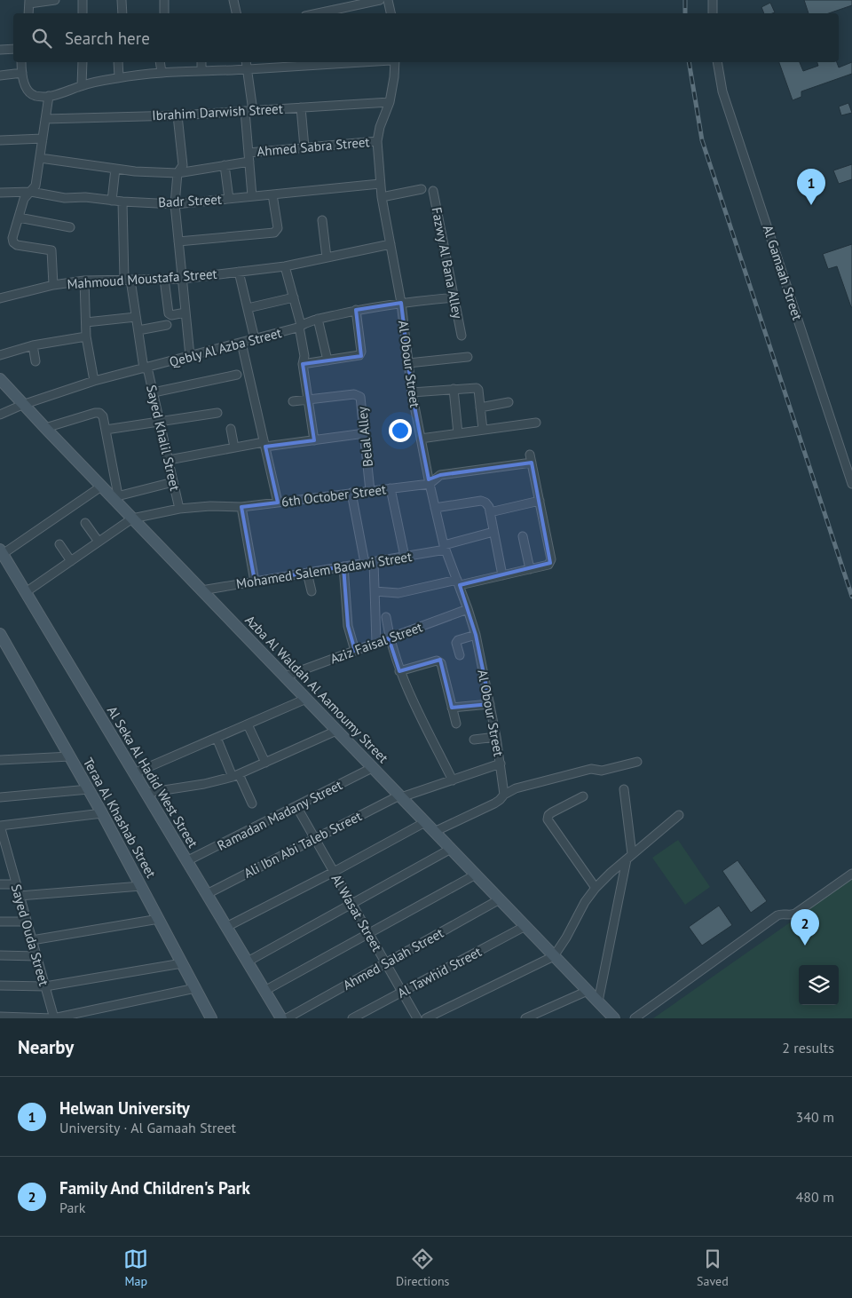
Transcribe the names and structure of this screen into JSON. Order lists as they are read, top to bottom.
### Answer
{
  "streets": {
    "street": [
      "Ibrahim Darwish Street",
      "Ahmed Sabra Street",
      "Badr Street",
      "Fazwy Al Bana Alley",
      "Al Gamaah Street",
      "Mahmoud Moustafa Street",
      "Qebly Al Azba Street",
      "Al Obour Street",
      "Belal Alley",
      "Sayed Khalil Street",
      "6th October Street",
      "Mohamed Salem Badawi Street",
      "Aziz Faisal Street",
      "Azba Al Waldah Al Aamoumy Street",
      "Al Seka Al Hadid West Street",
      "Ramadan Madany Street",
      "Teraa Al Khashab Street",
      "Ali Ibn Abi Taleb Street",
      "Al Wasat Street",
      "Sayed Ouda Street",
      "Ahmed Salah Street",
      "Al Tawhid Street"
    ]
  },
  "crossings": [
    ["Ibrahim Darwish Street", "Al Obour Street"],
    ["Ahmed Sabra Street", "Al Obour Street"],
    ["Badr Street", "Al Obour Street"],
    ["Badr Street", "Sayed Khalil Street"],
    ["Fazwy Al Bana Alley", "Qebly Al Azba Street"],
    ["Mahmoud Moustafa Street", "Al Obour Street"],
    ["Mahmoud Moustafa Street", "Sayed Khalil Street"],
    ["Qebly Al Azba Street", "Al Obour Street"],
    ["Qebly Al Azba Street", "Sayed Khalil Street"],
    ["Qebly Al Azba Street", "Azba Al Waldah Al Aamoumy Street"],
    ["Al Obour Street", "6th October Street"],
    ["Al Obour Street", "Mohamed Salem Badawi Street"],
    ["Al Obour Street", "Aziz Faisal Street"],
    ["Al Obour Street", "Ali Ibn Abi Taleb Street"],
    ["Belal Alley", "6th October Street"],
    ["Sayed Khalil Street", "6th October Street"],
    ["6th October Street", "Azba Al Waldah Al Aamoumy Street"],
    ["Mohamed Salem Badawi Street", "Azba Al Waldah Al Aamoumy Street"],
    ["Aziz Faisal Street", "Azba Al Waldah Al Aamoumy Street"],
    ["Azba Al Waldah Al Aamoumy Street", "Ramadan Madany Street"],
    ["Azba Al Waldah Al Aamoumy Street", "Ali Ibn Abi Taleb Street"],
    ["Azba Al Waldah Al Aamoumy Street", "Ahmed Salah Street"],
    ["Azba Al Waldah Al Aamoumy Street", "Al Tawhid Street"],
    ["Al Seka Al Hadid West Street", "Ramadan Madany Street"],
    ["Al Seka Al Hadid West Street", "Ali Ibn Abi Taleb Street"],
    ["Ramadan Madany Street", "Al Wasat Street"],
    ["Ali Ibn Abi Taleb Street", "Al Wasat Street"],
    ["Al Wasat Street", "Ahmed Salah Street"],
    ["Al Wasat Street", "Al Tawhid Street"]
  ],
  "page": {
    "search": "Search here",
    "pins": ["1", "2"],
    "heading": ["Nearby", "2 results"],
    "list": [
      {
        "mark": "1",
        "name": "Helwan University",
        "note": "University · Al Gamaah Street",
        "value": "340 m"
      },
      {
        "mark": "2",
        "name": "Family And Children's Park",
        "note": "Park",
        "value": "480 m"
      }
    ],
    "nav": ["Map", "Directions", "Saved"]
  }
}
